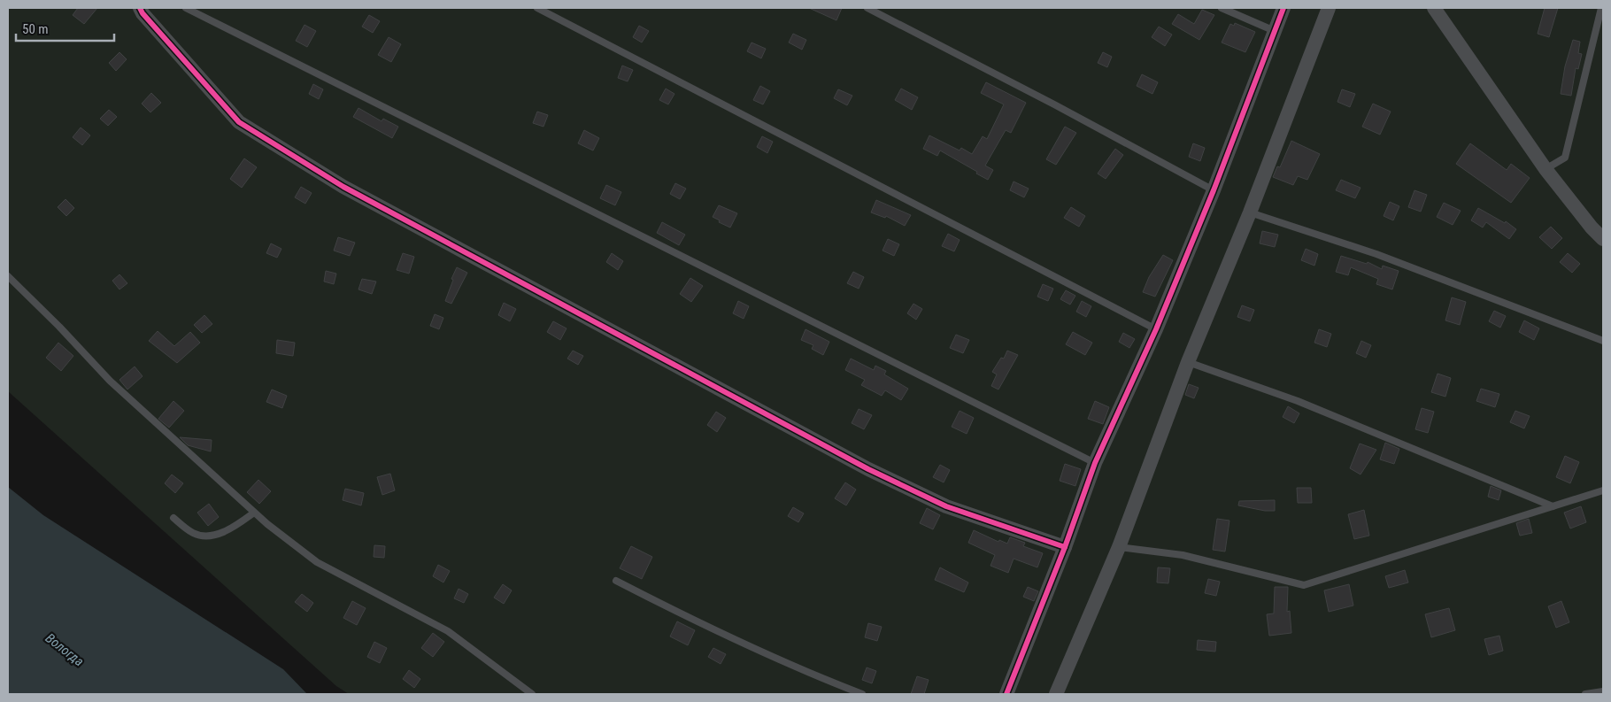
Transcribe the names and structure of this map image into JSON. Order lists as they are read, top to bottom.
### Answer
{
  "water": ["Вологда"],
  "scale_bar": "50 m"
}
